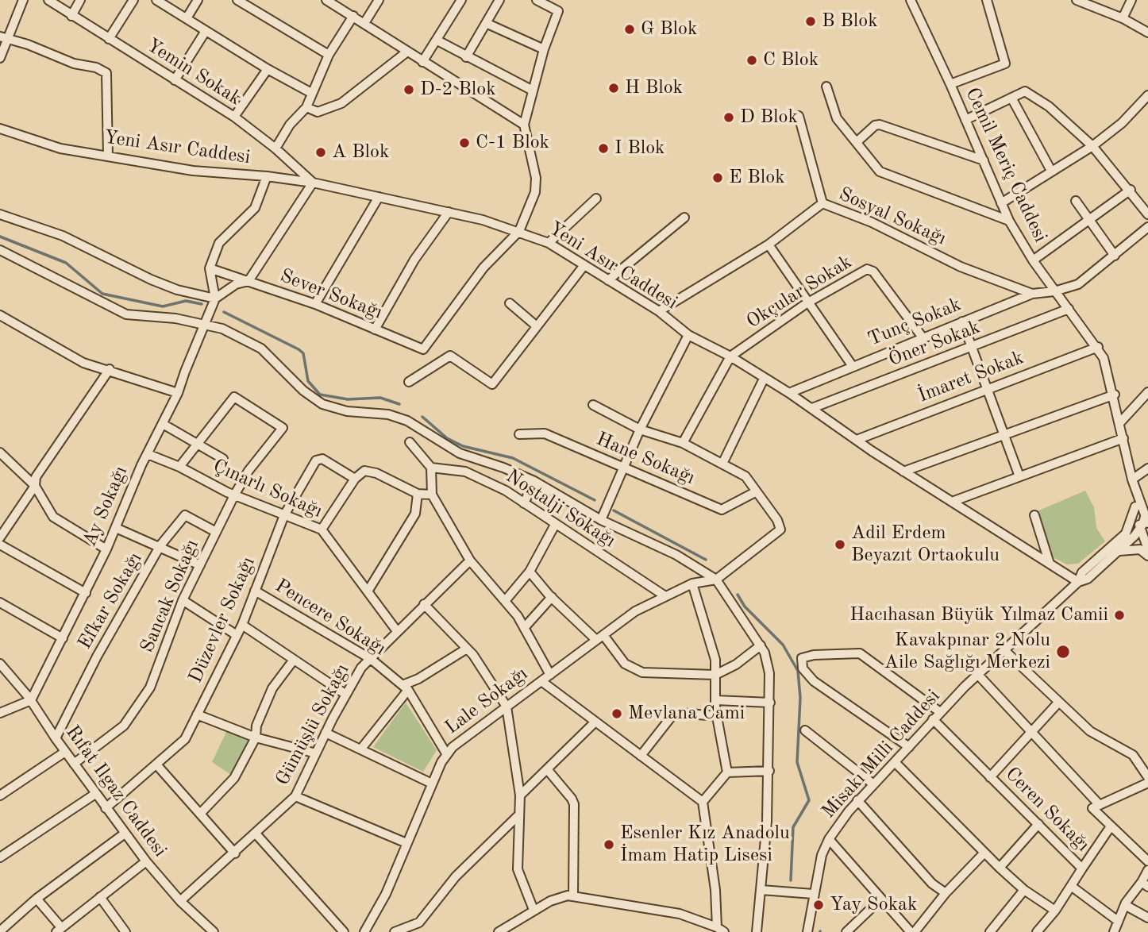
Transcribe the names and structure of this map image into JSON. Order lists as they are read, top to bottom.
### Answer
{
  "streets": {
    "street": [
      "Yemin Sokak",
      "Yeni Asır Caddesi",
      "Cemil Meriç Caddesi",
      "Sosyal Sokağı",
      "Okçular Sokak",
      "Sever Sokağı",
      "Tunç Sokak",
      "Öner Sokak",
      "İmaret Sokak",
      "Hane Sokağı",
      "Çınarlı Sokağı",
      "Ay Sokağı",
      "Nostalji Sokağı",
      "Sancak Sokağı",
      "Efkar Sokağı",
      "Pencere Sokağı",
      "Düzevler Sokağı",
      "Lale Sokağı",
      "Gümüşlü Sokağı",
      "Misakı Milli Caddesi",
      "Rıfat Ilgaz Caddesi",
      "Ceren Sokağı"
    ]
  },
  "crossings": [
    ["Yemin Sokak", "Yeni Asır Caddesi"],
    ["Yeni Asır Caddesi", "Okçular Sokak"],
    ["Yeni Asır Caddesi", "Sever Sokağı"],
    ["Yeni Asır Caddesi", "Tunç Sokak"],
    ["Yeni Asır Caddesi", "Öner Sokak"],
    ["Yeni Asır Caddesi", "İmaret Sokak"],
    ["Yeni Asır Caddesi", "Misakı Milli Caddesi"],
    ["Cemil Meriç Caddesi", "Tunç Sokak"],
    ["Cemil Meriç Caddesi", "Öner Sokak"],
    ["Cemil Meriç Caddesi", "İmaret Sokak"],
    ["Cemil Meriç Caddesi", "Misakı Milli Caddesi"],
    ["Sosyal Sokağı", "Tunç Sokak"],
    ["Okçular Sokak", "Tunç Sokak"],
    ["Çınarlı Sokağı", "Ay Sokağı"],
    ["Çınarlı Sokağı", "Sancak Sokağı"],
    ["Çınarlı Sokağı", "Düzevler Sokağı"],
    ["Çınarlı Sokağı", "Gümüşlü Sokağı"],
    ["Ay Sokağı", "Rıfat Ilgaz Caddesi"],
    ["Nostalji Sokağı", "Lale Sokağı"],
    ["Sancak Sokağı", "Efkar Sokağı"],
    ["Sancak Sokağı", "Rıfat Ilgaz Caddesi"],
    ["Efkar Sokağı", "Rıfat Ilgaz Caddesi"],
    ["Pencere Sokağı", "Düzevler Sokağı"],
    ["Pencere Sokağı", "Lale Sokağı"],
    ["Pencere Sokağı", "Gümüşlü Sokağı"],
    ["Düzevler Sokağı", "Rıfat Ilgaz Caddesi"],
    ["Gümüşlü Sokağı", "Rıfat Ilgaz Caddesi"],
    ["Misakı Milli Caddesi", "Ceren Sokağı"]
  ],
  "places": [
    "B Blok",
    "G Blok",
    "C Blok",
    "H Blok",
    "D-2 Blok",
    "D Blok",
    "C-1 Blok",
    "I Blok",
    "A Blok",
    "E Blok",
    "Adil Erdem Beyazıt Ortaokulu",
    "Hacıhasan Büyük Yılmaz Camii",
    "Kavakpınar 2 Nolu Aile Sağlığı Merkezi",
    "Mevlana Cami",
    "Esenler Kız Anadolu İmam Hatip Lisesi",
    "Yay Sokak"
  ]
}
